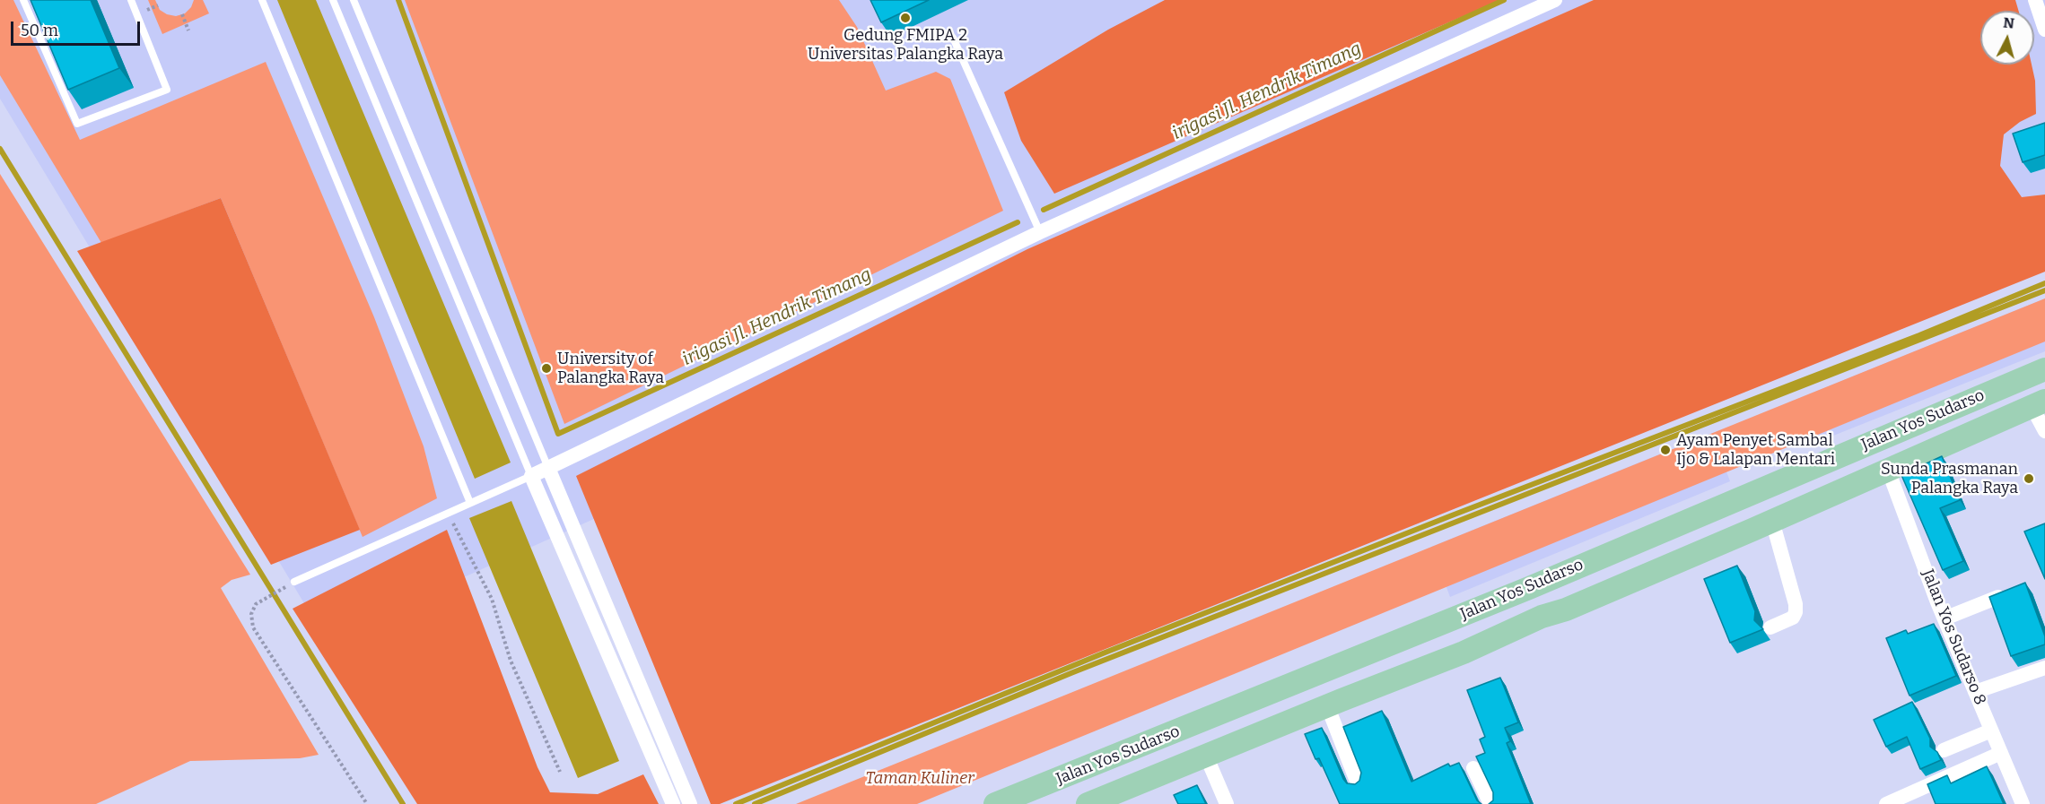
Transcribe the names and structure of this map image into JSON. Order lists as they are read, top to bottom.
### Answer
{
  "streets": {
    "main road": ["Jalan Yos Sudarso"],
    "street": ["Jalan Yos Sudarso 8"]
  },
  "crossings": [
    ["Jalan Yos Sudarso", "Jalan Yos Sudarso 8"]
  ],
  "water": ["irigasi Jl. Hendrik Timang"],
  "parks": ["Taman Kuliner"],
  "places": [
    "Gedung FMIPA 2 Universitas Palangka Raya",
    "University of Palangka Raya",
    "Ayam Penyet Sambal Ijo & Lalapan Mentari",
    "Sunda Prasmanan Palangka Raya"
  ],
  "scale_bar": "50 m",
  "north": "top"
}
